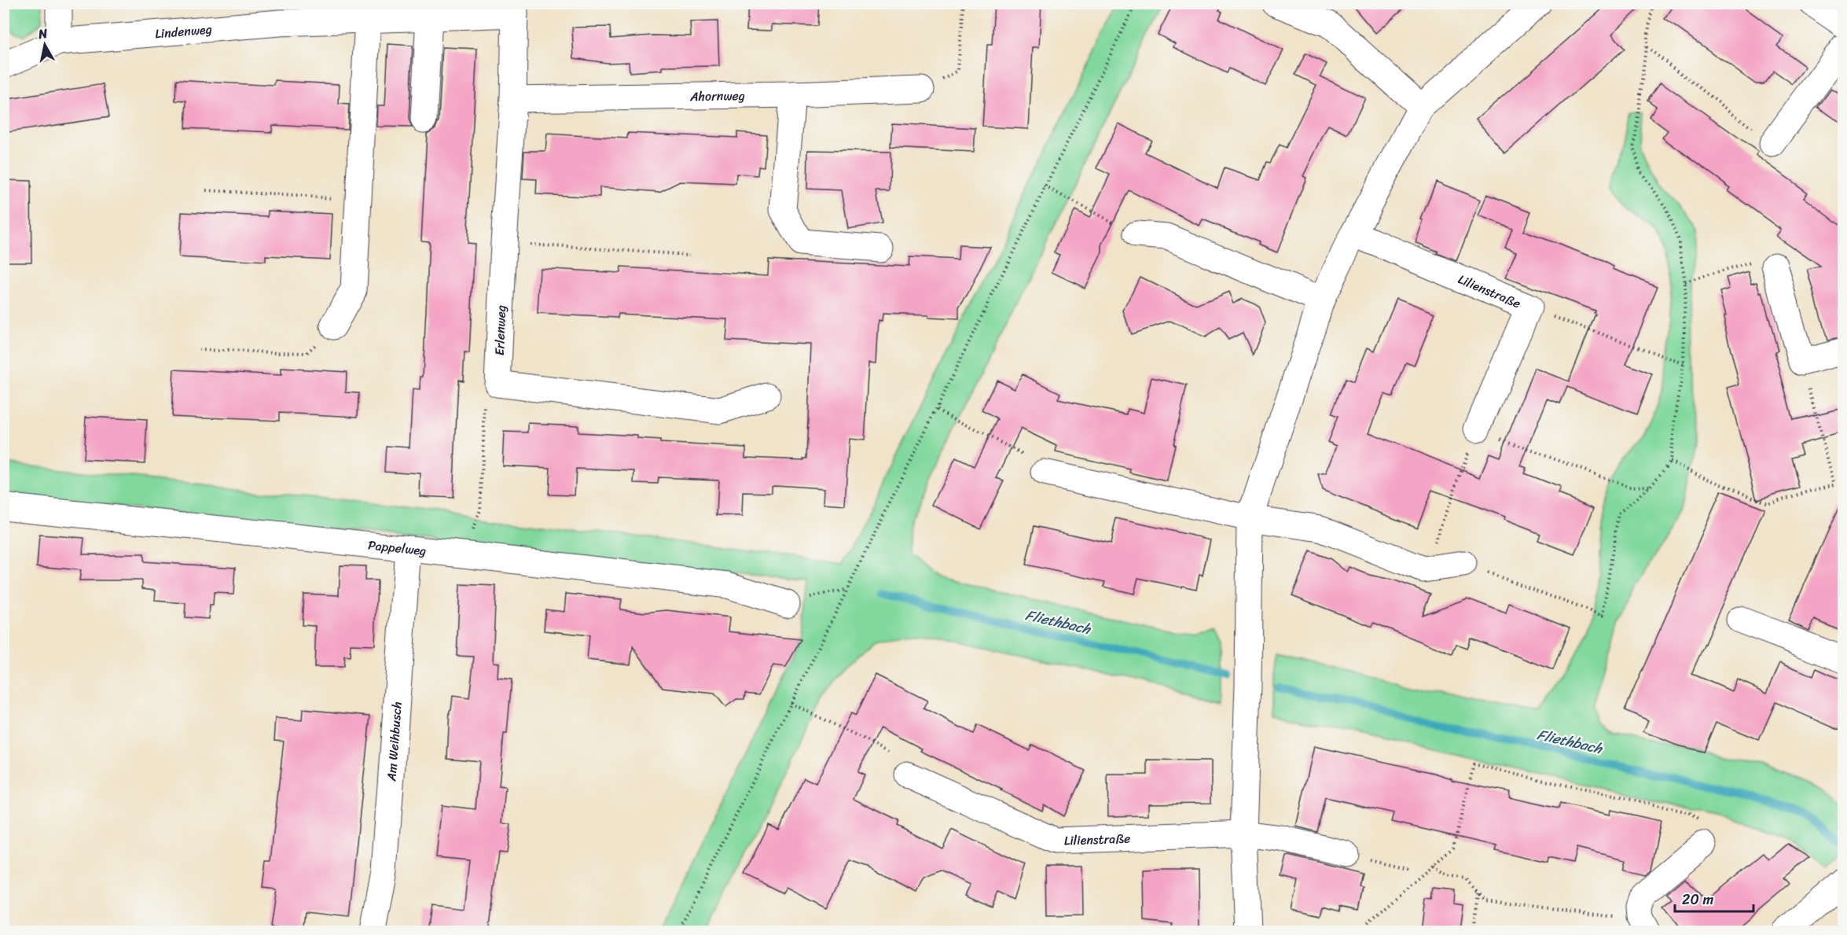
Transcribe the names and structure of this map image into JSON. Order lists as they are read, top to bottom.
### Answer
{
  "streets": {
    "street": [
      "Lindenweg",
      "Ahornweg",
      "Lilienstraße",
      "Erlenweg",
      "Pappelweg",
      "Am Weihbusch"
    ]
  },
  "crossings": [
    ["Lindenweg", "Erlenweg"],
    ["Ahornweg", "Erlenweg"],
    ["Pappelweg", "Am Weihbusch"]
  ],
  "water": ["Fliethbach"],
  "scale_bar": "20 m",
  "north": "top"
}
